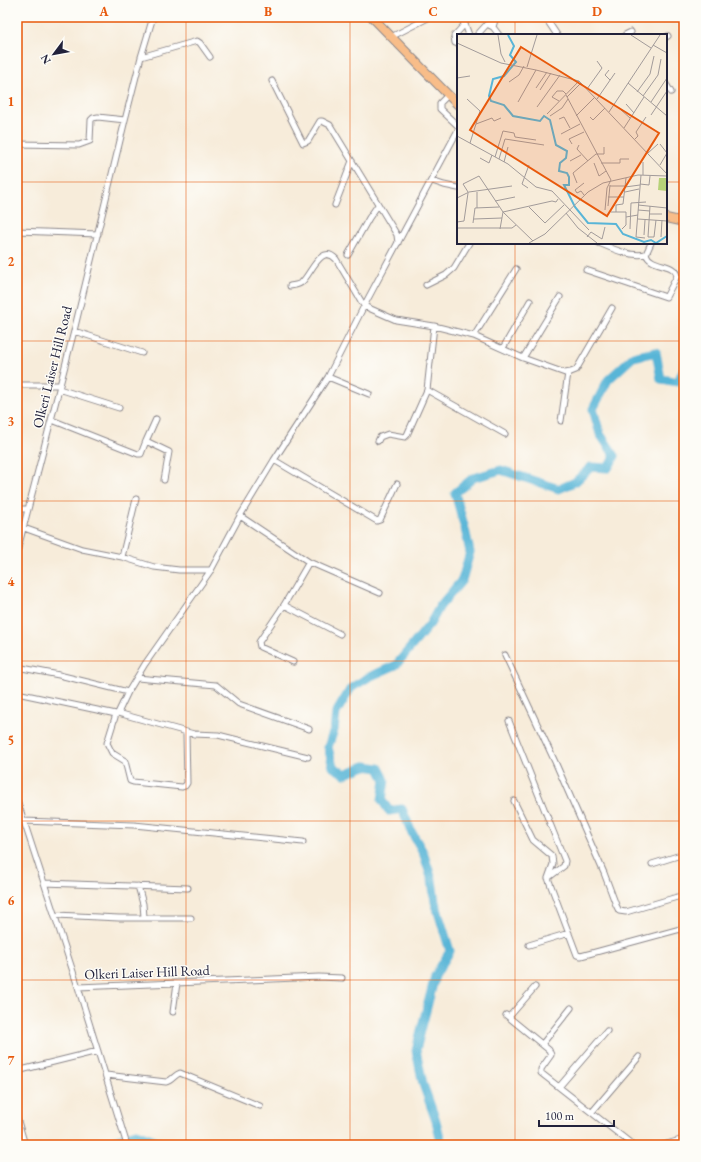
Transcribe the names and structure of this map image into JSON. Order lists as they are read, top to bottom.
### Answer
{
  "streets": {
    "street": ["Olkeri Laiser Hill Road"]
  },
  "scale_bar": "100 m",
  "north": "bottom left",
  "grid": {
    "columns": [
      "A",
      "B",
      "C",
      "D"
    ],
    "rows": [
      "1",
      "2",
      "3",
      "4",
      "5",
      "6",
      "7"
    ]
  }
}
